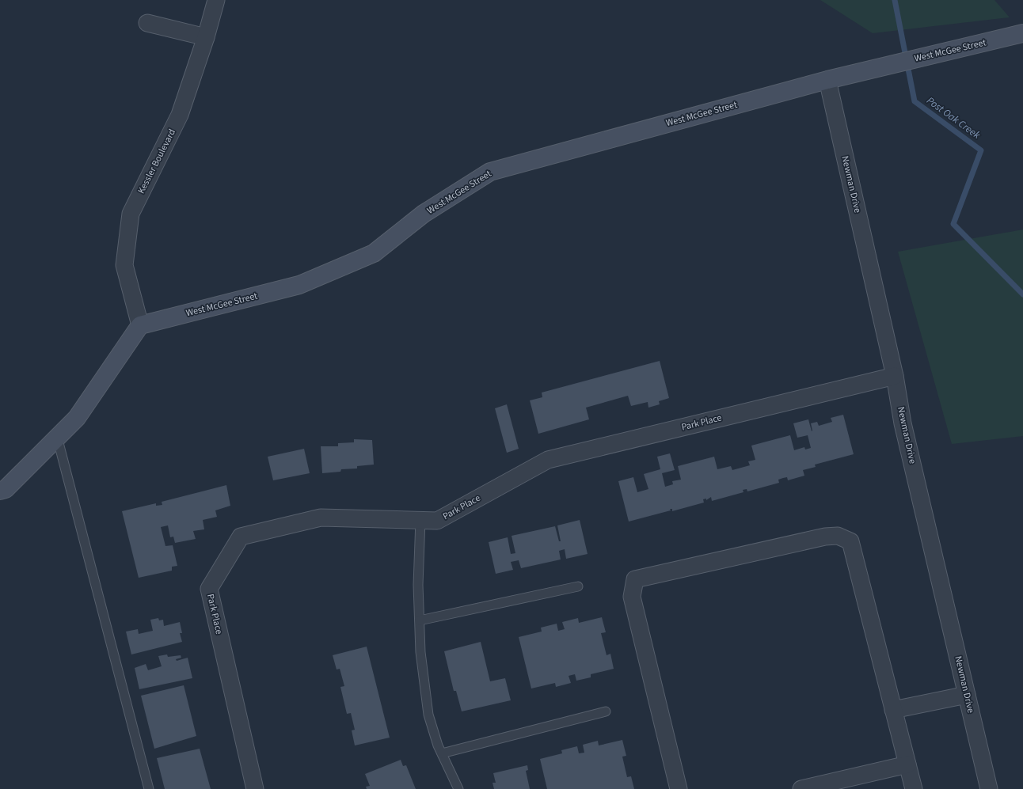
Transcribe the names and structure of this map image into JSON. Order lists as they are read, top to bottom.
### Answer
{
  "streets": {
    "street": [
      "West McGee Street",
      "Kessler Boulevard",
      "Newman Drive",
      "Park Place"
    ]
  },
  "crossings": [
    ["West McGee Street", "Kessler Boulevard"],
    ["West McGee Street", "Newman Drive"],
    ["Newman Drive", "Park Place"]
  ],
  "water": ["Post Oak Creek"]
}
